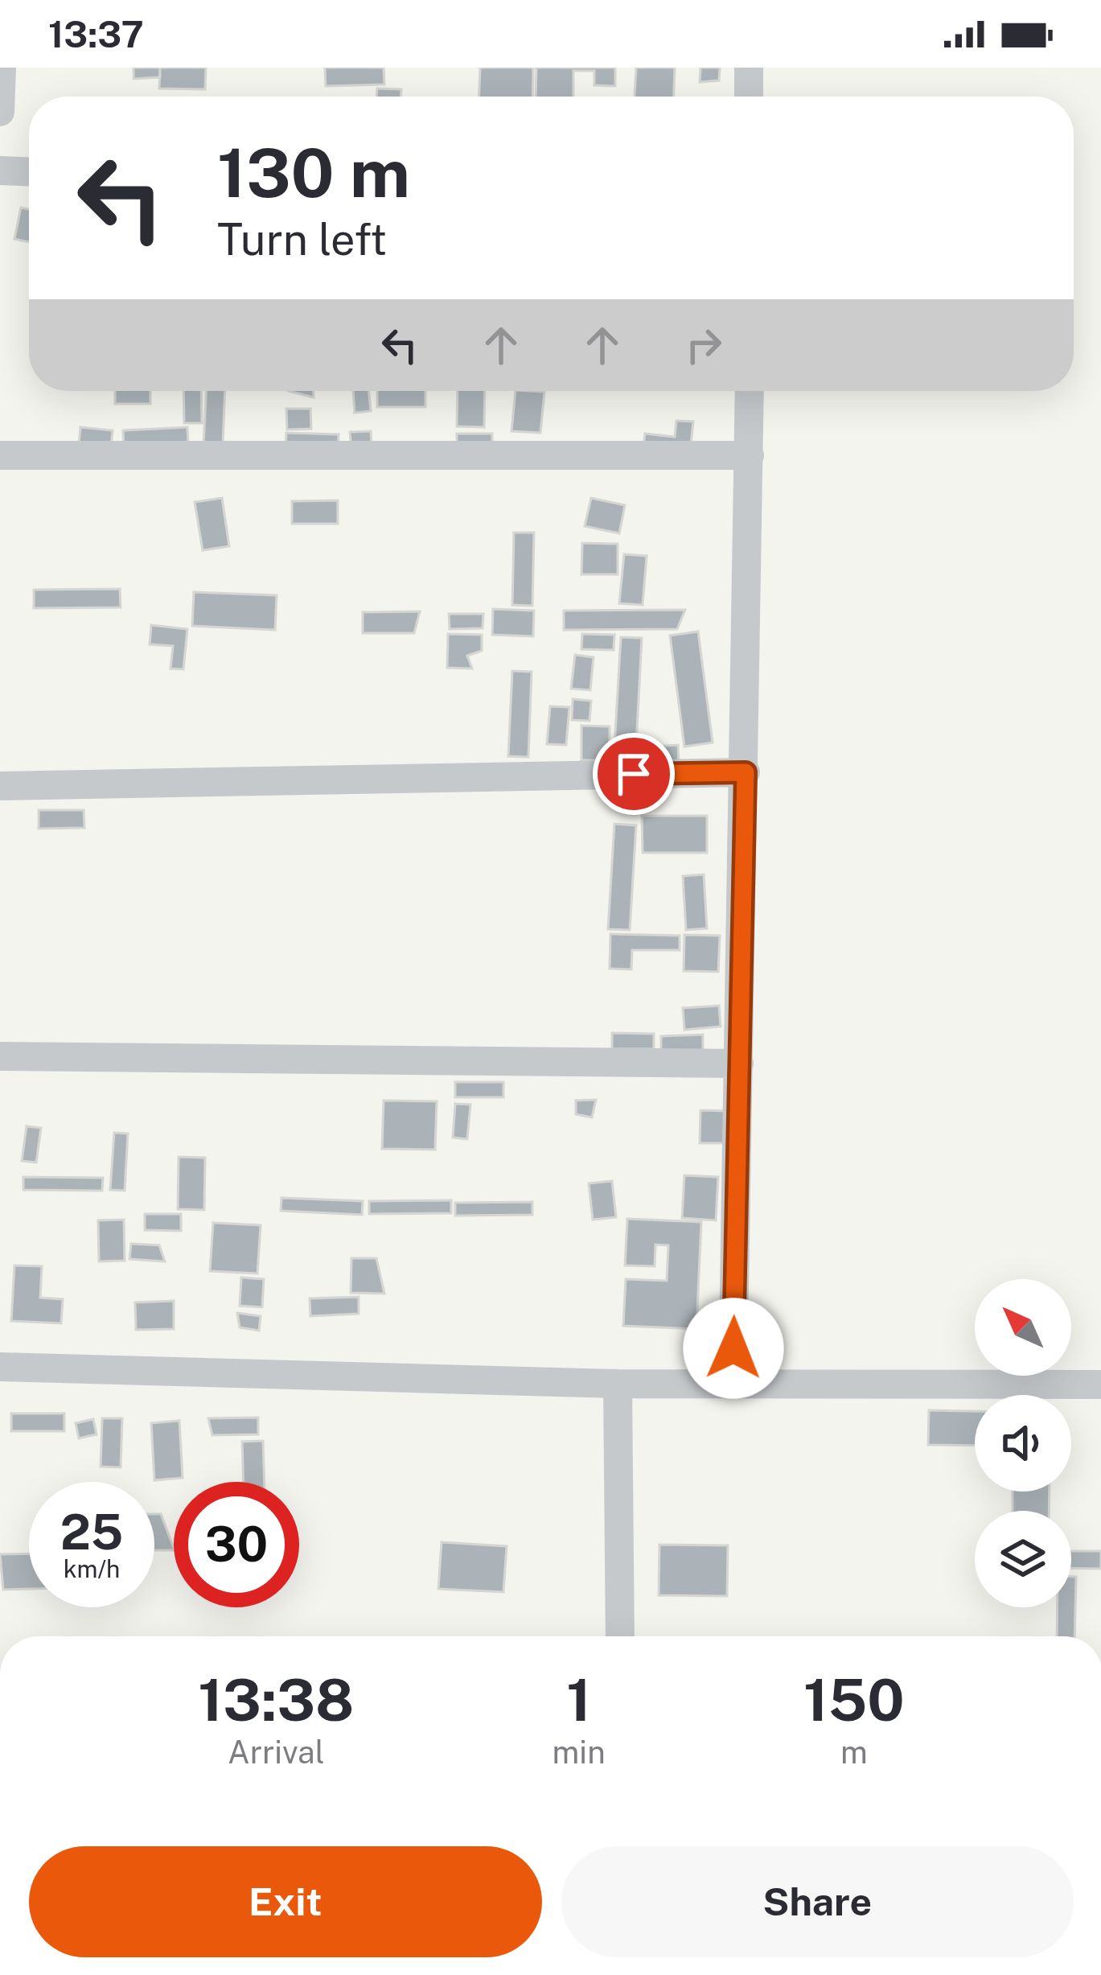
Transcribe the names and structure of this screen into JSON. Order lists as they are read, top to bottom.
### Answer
{
  "north": "top left",
  "page": {
    "status": "13:37",
    "turn": ["130 m", "Turn left"],
    "speed": "25 km/h",
    "limit": "30",
    "eta": [
      "13:38",
      "Arrival",
      "1",
      "min",
      "150",
      "m"
    ],
    "buttons": ["Exit", "Share"]
  }
}
